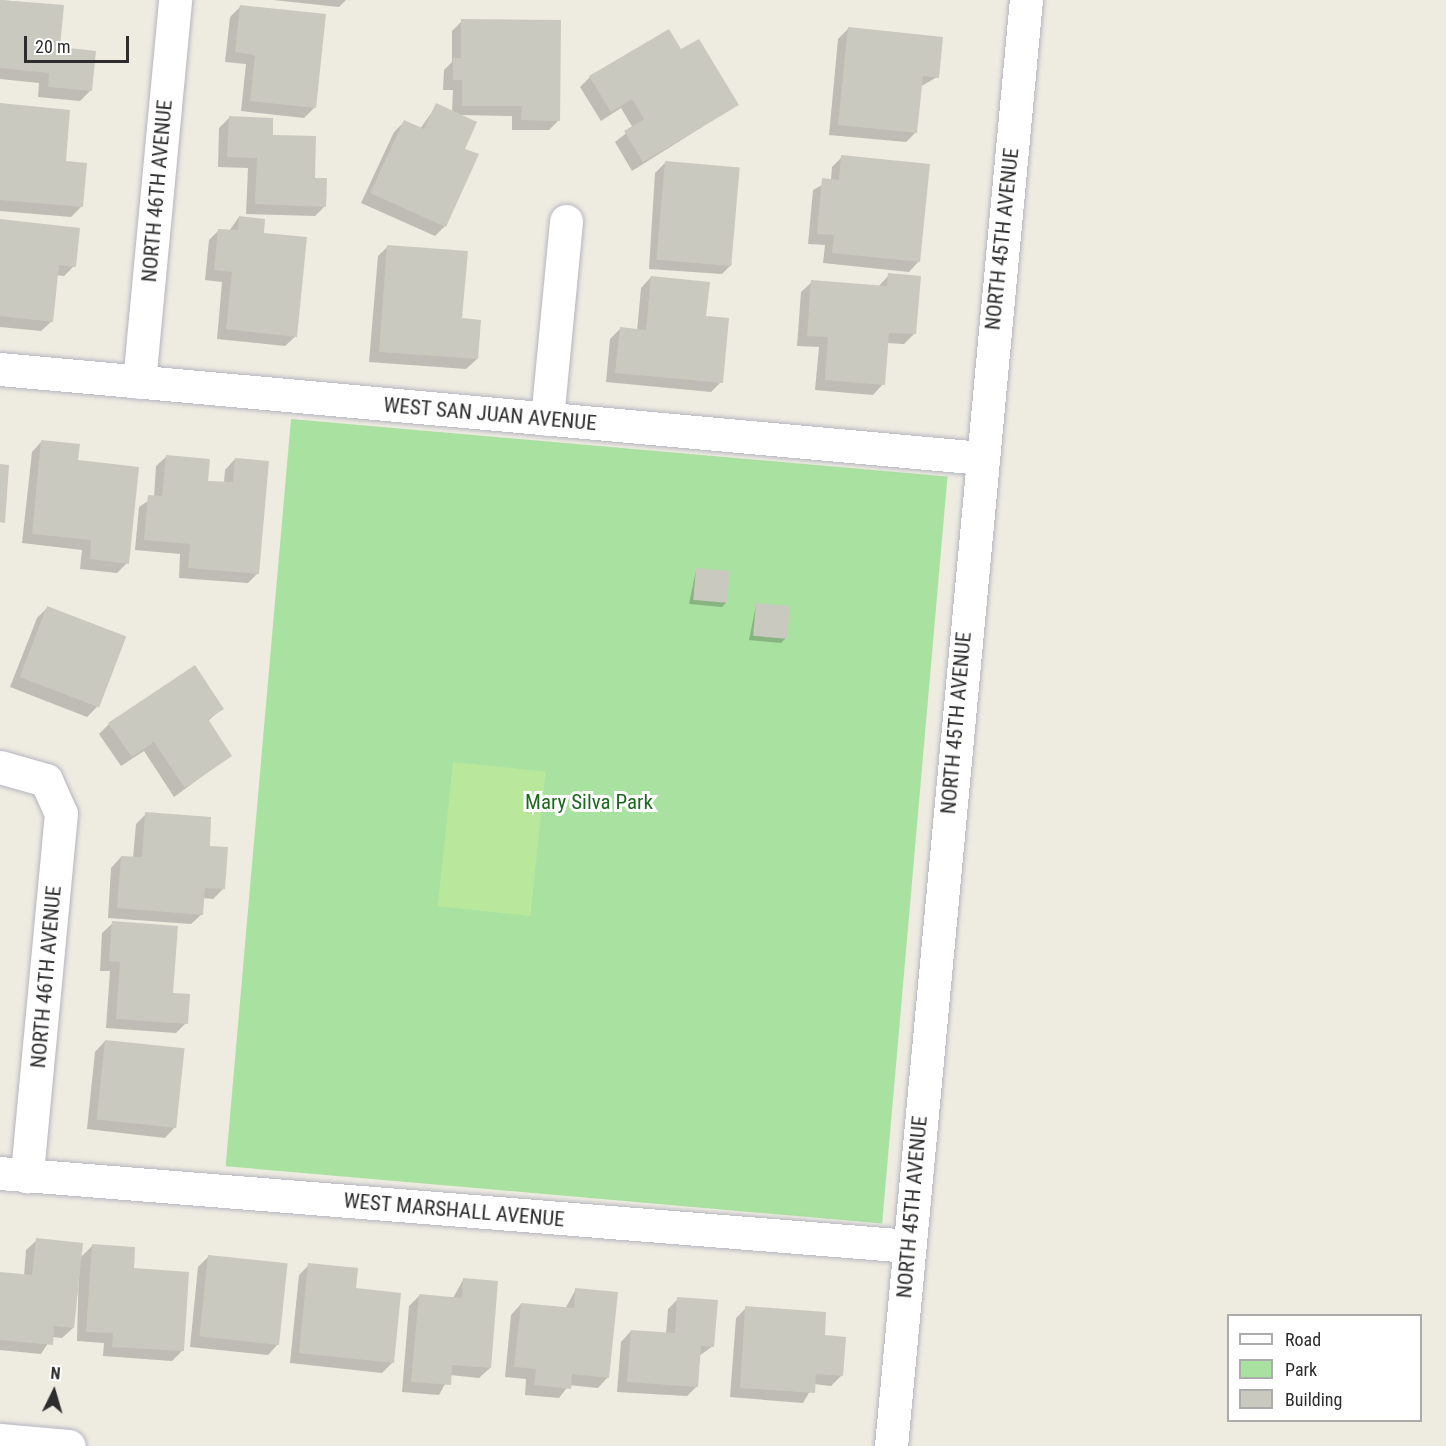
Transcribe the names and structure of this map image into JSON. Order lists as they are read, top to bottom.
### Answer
{
  "streets": {
    "street": [
      "NORTH 46TH AVENUE",
      "NORTH 45TH AVENUE",
      "WEST SAN JUAN AVENUE",
      "WEST MARSHALL AVENUE"
    ]
  },
  "crossings": [
    ["NORTH 46TH AVENUE", "WEST SAN JUAN AVENUE"],
    ["NORTH 46TH AVENUE", "WEST MARSHALL AVENUE"],
    ["NORTH 45TH AVENUE", "WEST SAN JUAN AVENUE"],
    ["NORTH 45TH AVENUE", "WEST MARSHALL AVENUE"]
  ],
  "parks": ["Mary Silva Park"],
  "legend": ["Road", "Park", "Building"],
  "scale_bar": "20 m",
  "north": "top"
}
